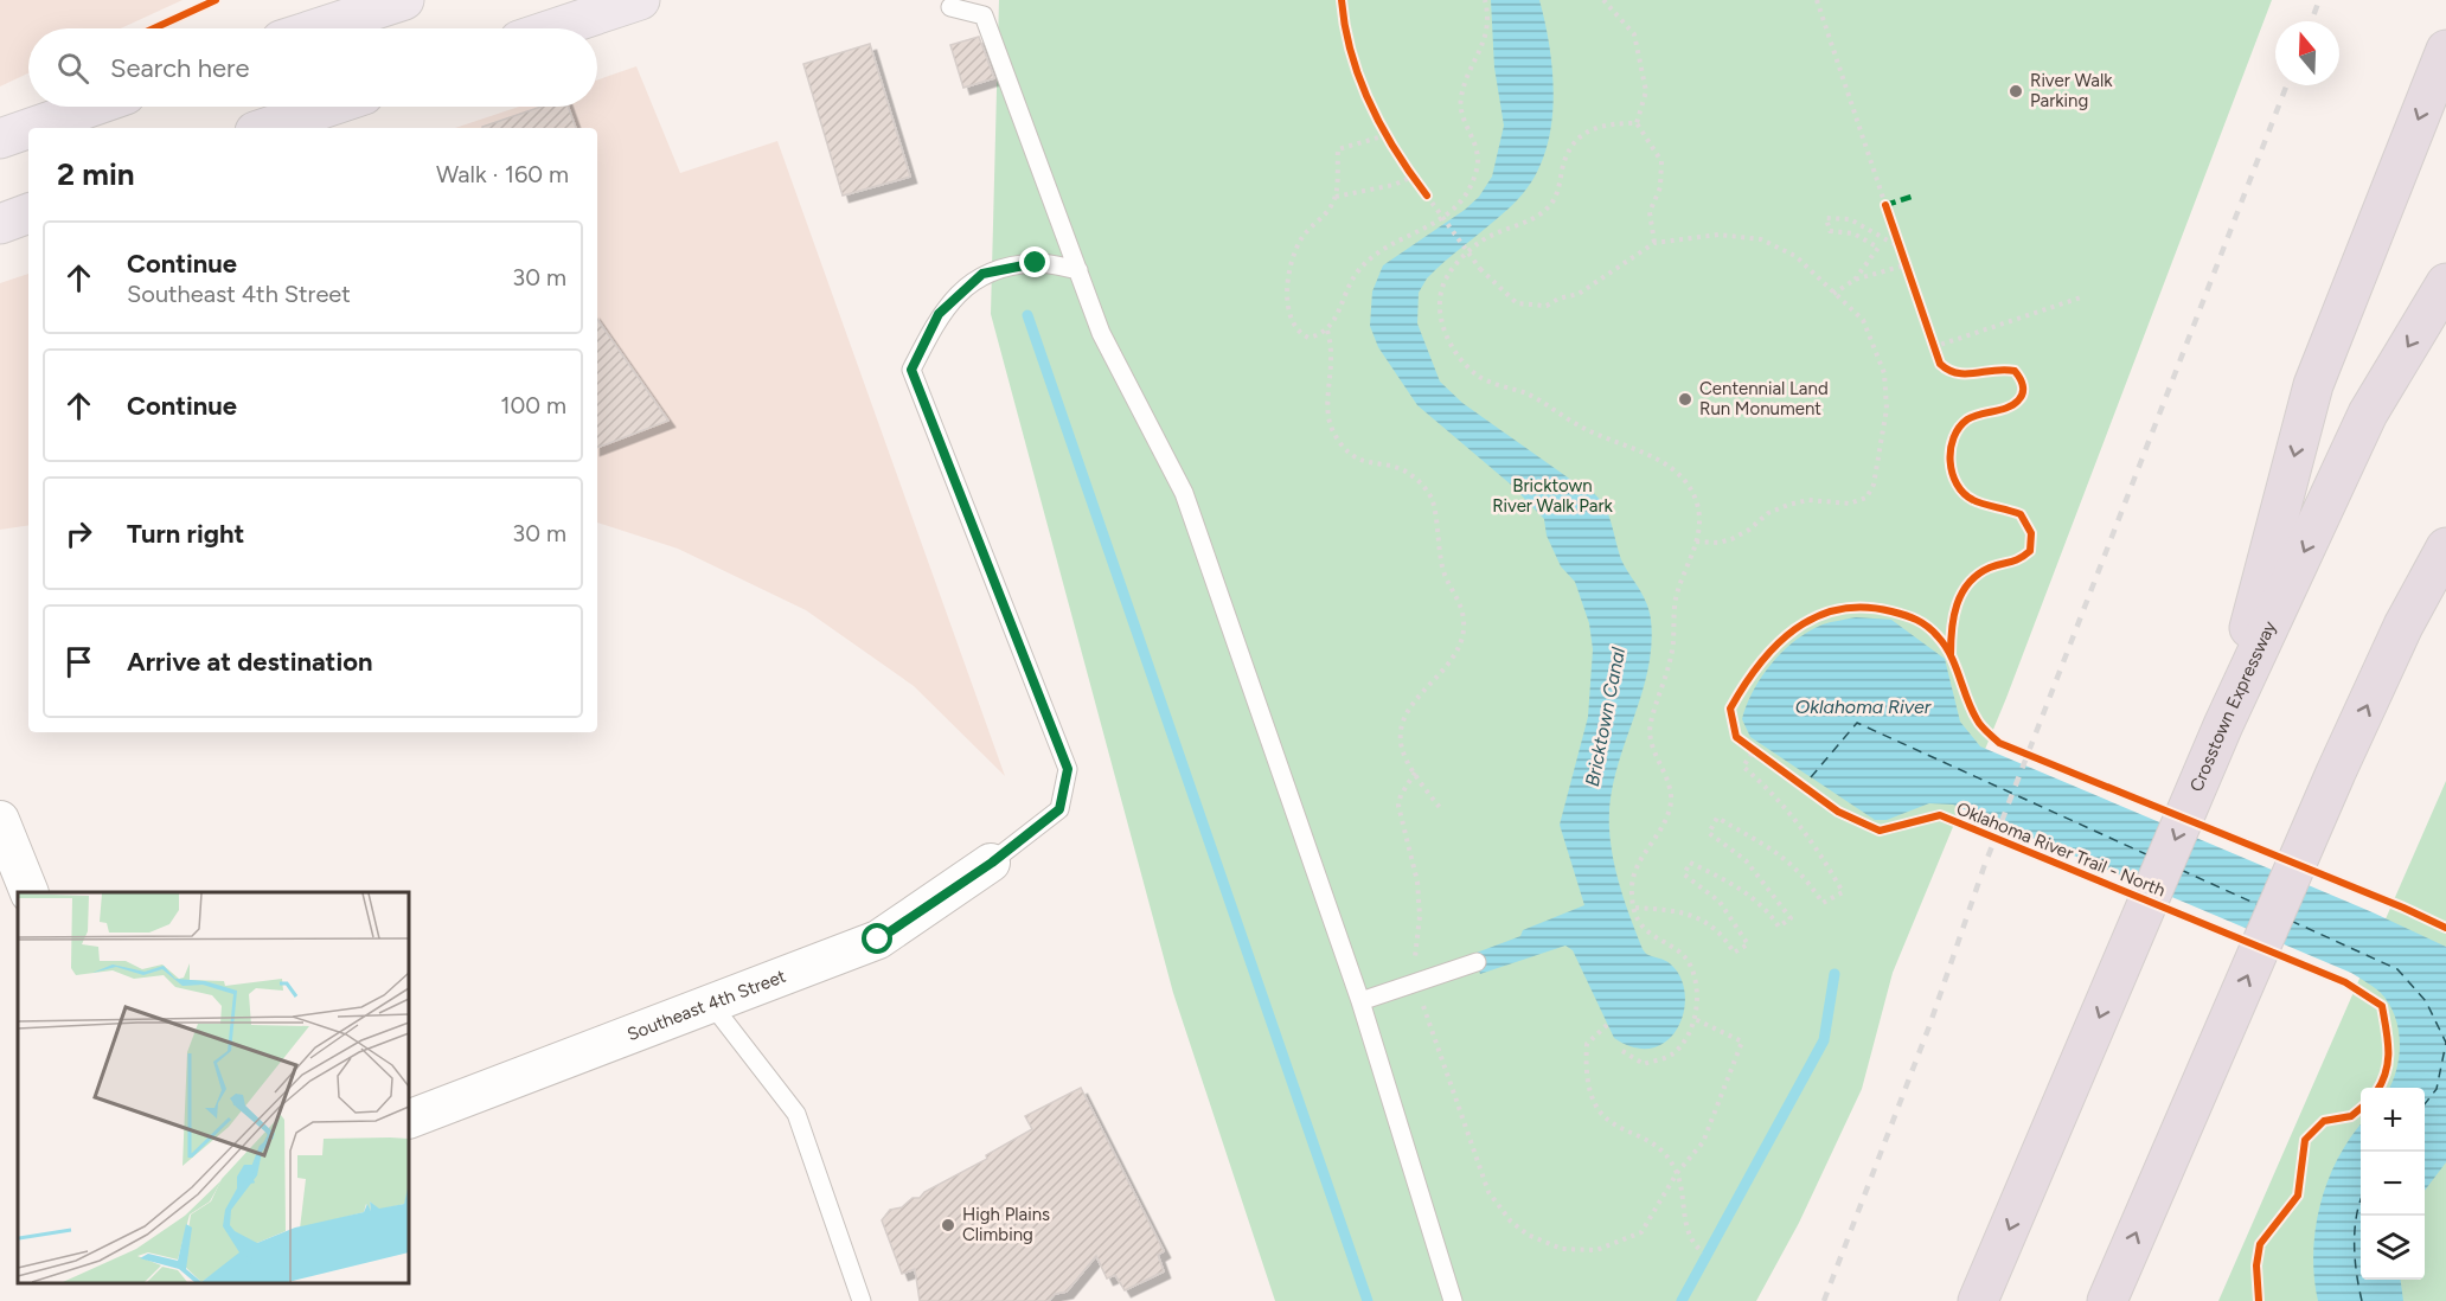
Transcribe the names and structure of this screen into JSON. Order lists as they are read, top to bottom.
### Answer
{
  "streets": {
    "highway": ["Crosstown Expressway"],
    "street": ["Southeast 4th Street"],
    "cycle path": ["Oklahoma River Trail - North"]
  },
  "water": ["Oklahoma River", "Bricktown Canal"],
  "parks": ["Bricktown River Walk Park"],
  "places": ["River Walk Parking", "Centennial Land Run Monument", "High Plains Climbing"],
  "north": "top",
  "page": {
    "search": "Search here",
    "heading": ["2 min", "Walk · 160 m"],
    "list": [
      ["Continue", "Southeast 4th Street", "30 m"],
      ["Continue", "100 m"],
      ["Turn right", "30 m"],
      "Arrive at destination"
    ],
    "map_buttons": ["+", "−"]
  }
}
